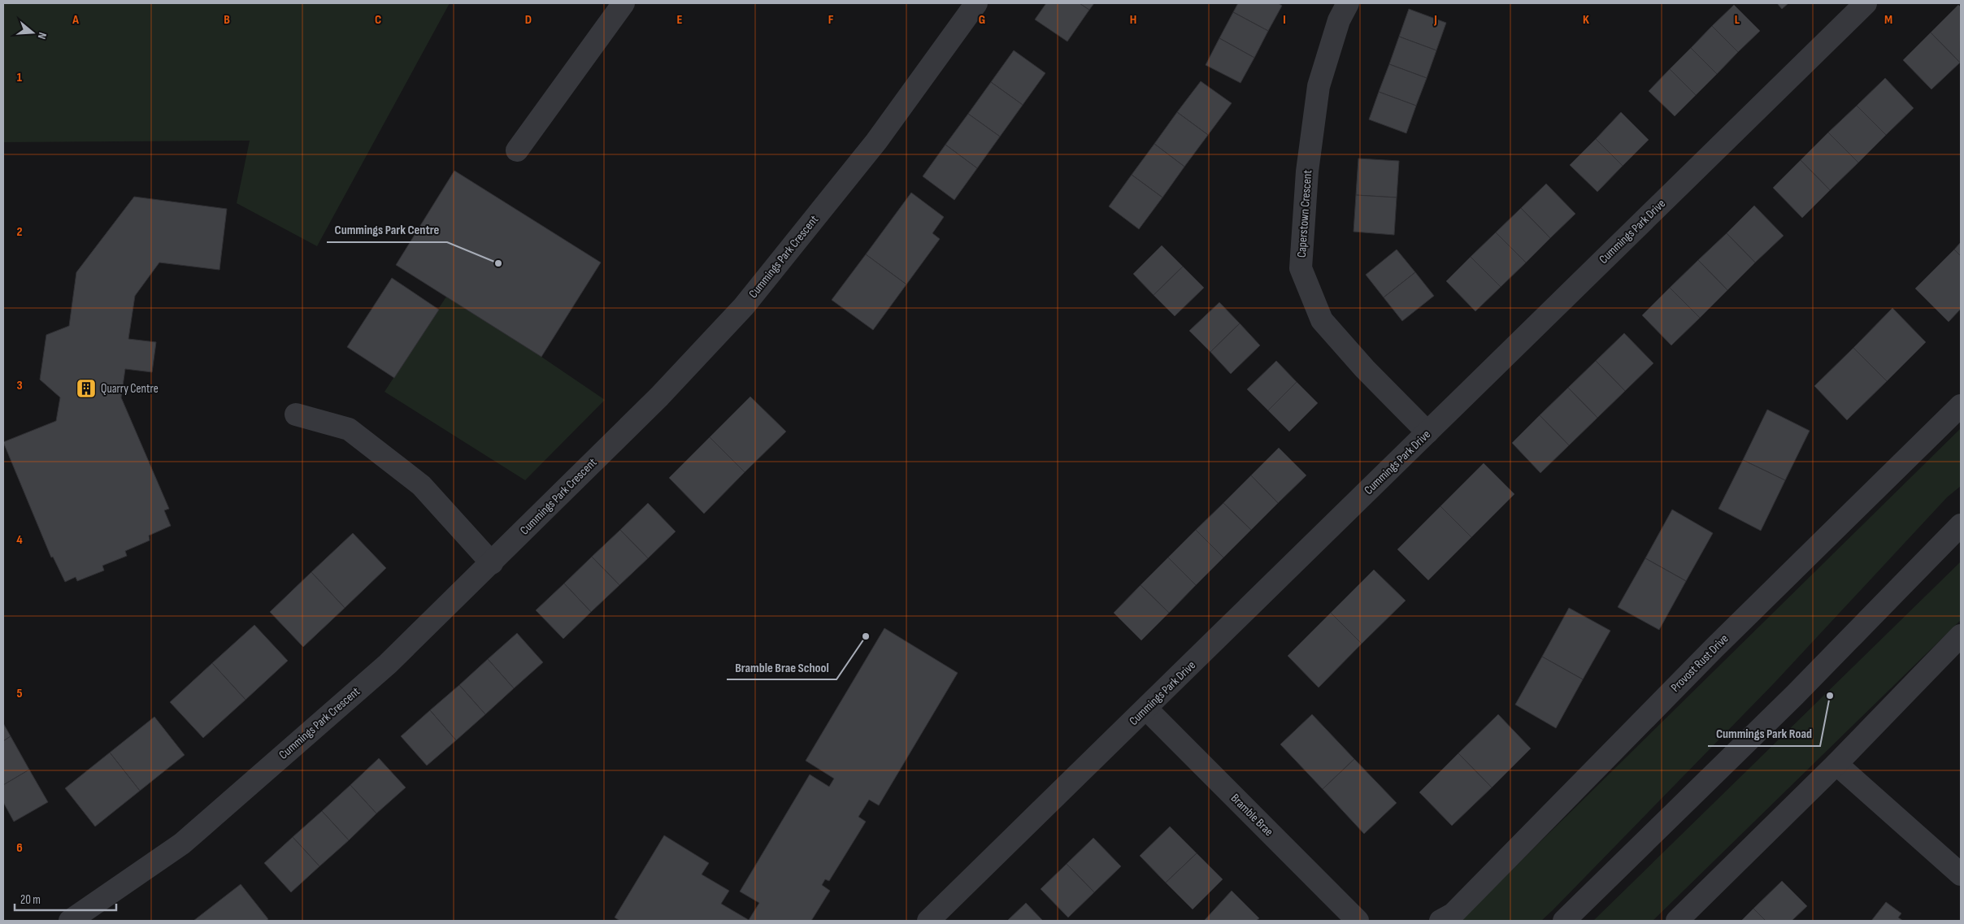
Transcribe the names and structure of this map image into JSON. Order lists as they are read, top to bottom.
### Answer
{
  "streets": {
    "street": [
      "Caperstown Crescent",
      "Cummings Park Drive",
      "Cummings Park Crescent",
      "Provost Rust Drive",
      "Bramble Brae"
    ]
  },
  "crossings": [
    ["Caperstown Crescent", "Cummings Park Drive"],
    ["Cummings Park Drive", "Bramble Brae"]
  ],
  "places": {
    "other": ["Cummings Park Centre", "Bramble Brae School", "Cummings Park Road"],
    "building": ["Quarry Centre"]
  },
  "scale_bar": "20 m",
  "north": "right",
  "grid": {
    "columns": [
      "A",
      "B",
      "C",
      "D",
      "E",
      "F",
      "G",
      "H",
      "I",
      "J",
      "K",
      "L",
      "M"
    ],
    "rows": [
      "1",
      "2",
      "3",
      "4",
      "5",
      "6"
    ]
  }
}
